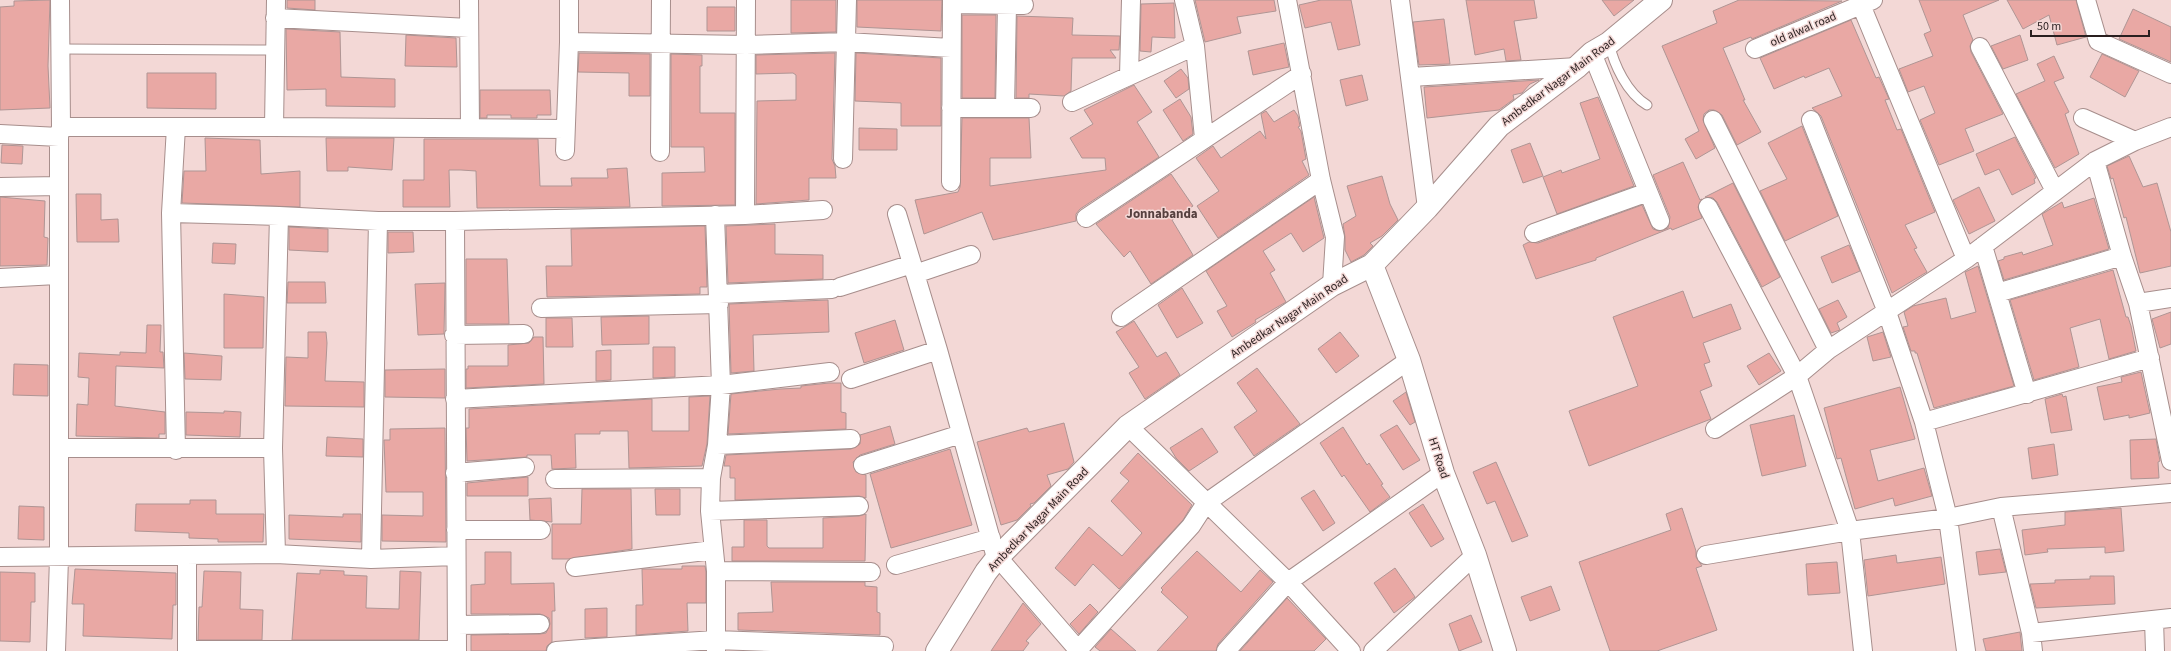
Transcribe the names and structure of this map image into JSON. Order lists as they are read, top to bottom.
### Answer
{
  "streets": {
    "street": ["old alwal road", "Ambedkar Nagar Main Road", "HT Road"]
  },
  "crossings": [
    ["Ambedkar Nagar Main Road", "HT Road"]
  ],
  "districts": ["Jonnabanda"],
  "scale_bar": "50 m"
}
